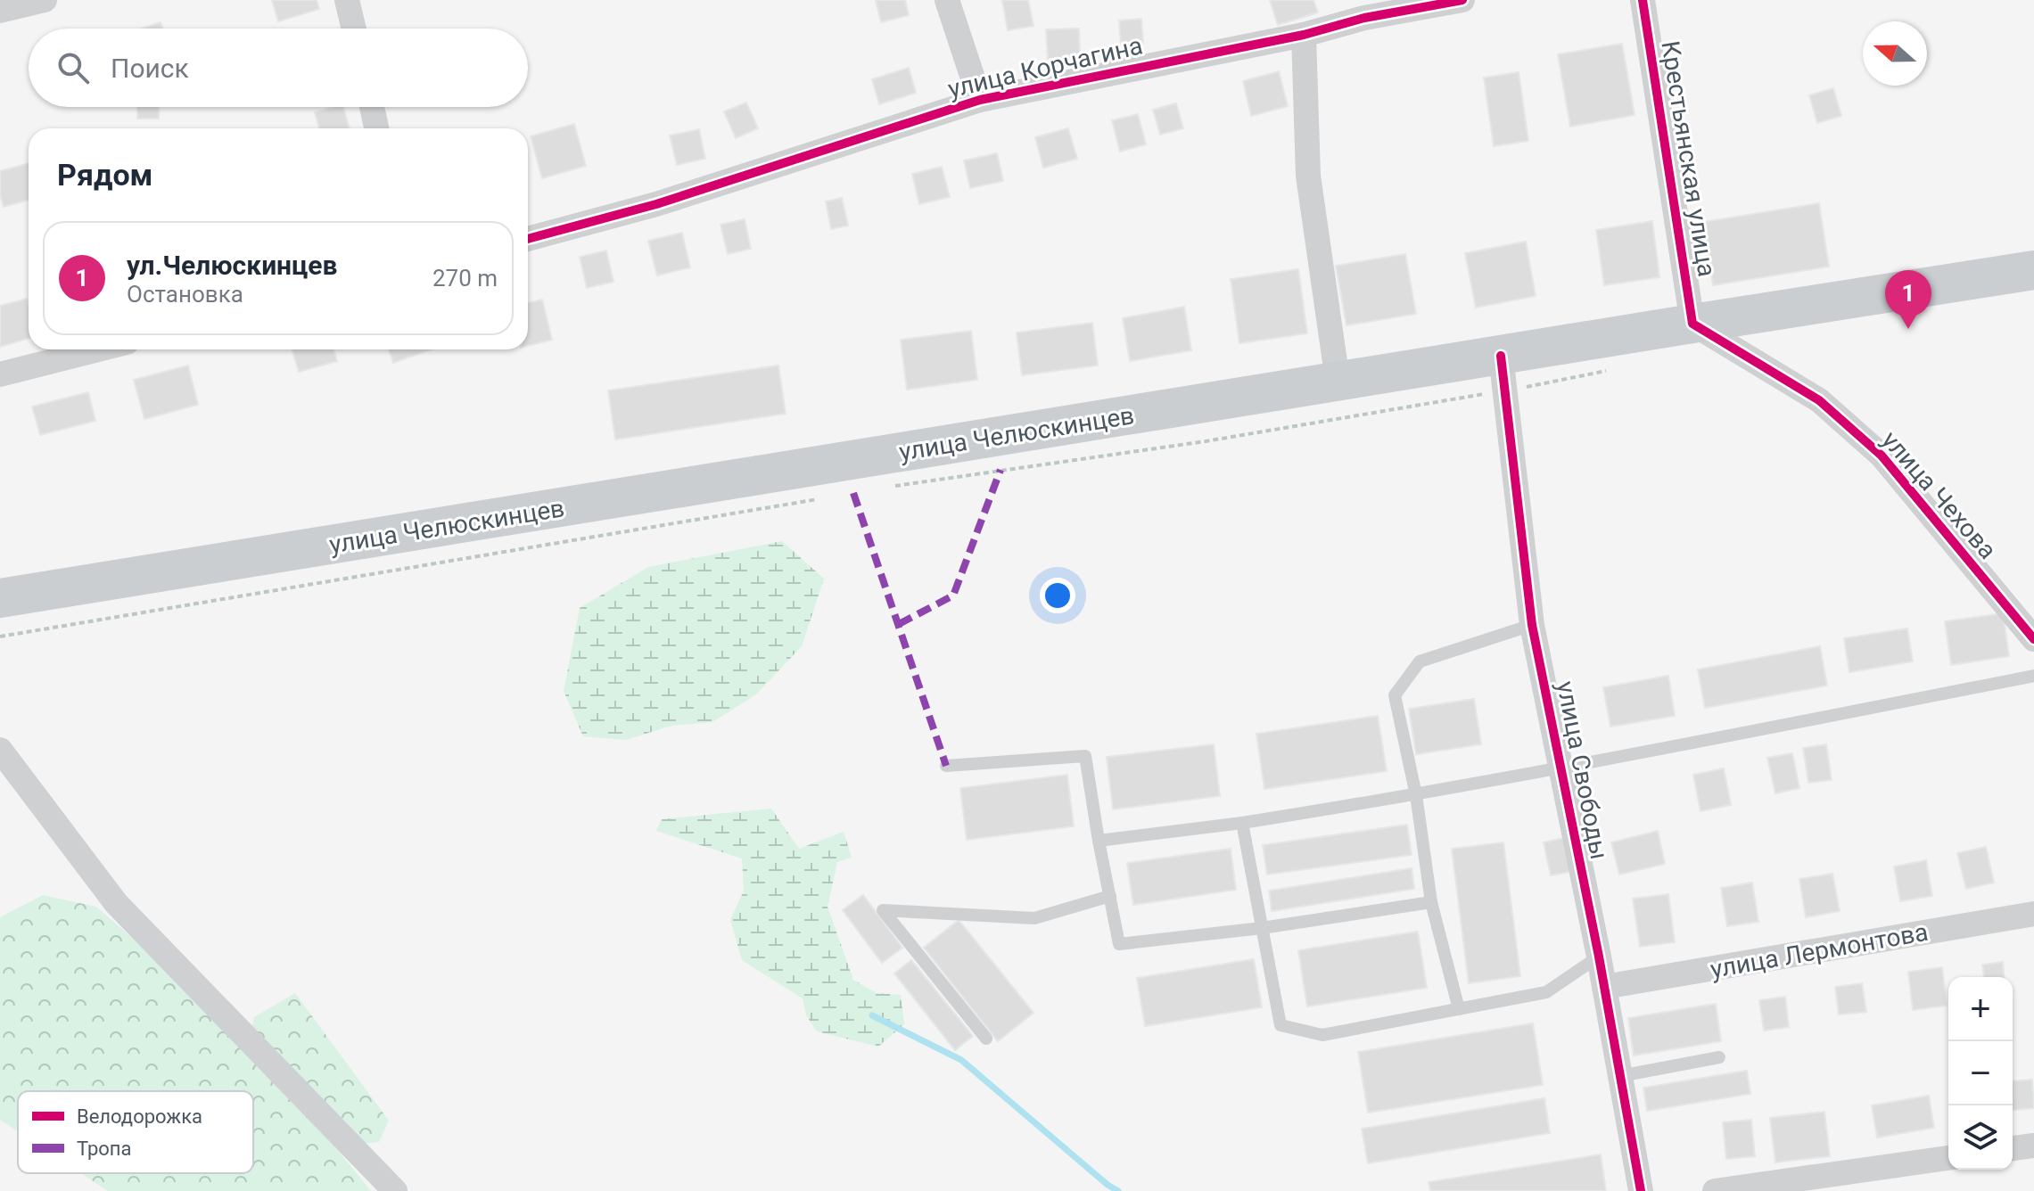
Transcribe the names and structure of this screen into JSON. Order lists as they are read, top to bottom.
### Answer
{
  "streets": {
    "main road": ["улица Челюскинцев"],
    "street": [
      "улица Корчагина",
      "Крестьянская улица",
      "улица Чехова",
      "улица Свободы",
      "улица Лермонтова"
    ]
  },
  "crossings": [
    ["Крестьянская улица", "улица Челюскинцев"],
    ["Крестьянская улица", "улица Чехова"],
    ["улица Челюскинцев", "улица Чехова"],
    ["улица Челюскинцев", "улица Свободы"],
    ["улица Свободы", "улица Лермонтова"]
  ],
  "legend": ["Велодорожка", "Тропа"],
  "north": "left",
  "page": {
    "search": "Поиск",
    "heading": "Рядом",
    "list": [
      {
        "mark": "1",
        "name": "ул.Челюскинцев",
        "note": "Остановка",
        "value": "270 m"
      }
    ],
    "pins": "1",
    "map_buttons": ["+", "−"]
  }
}
